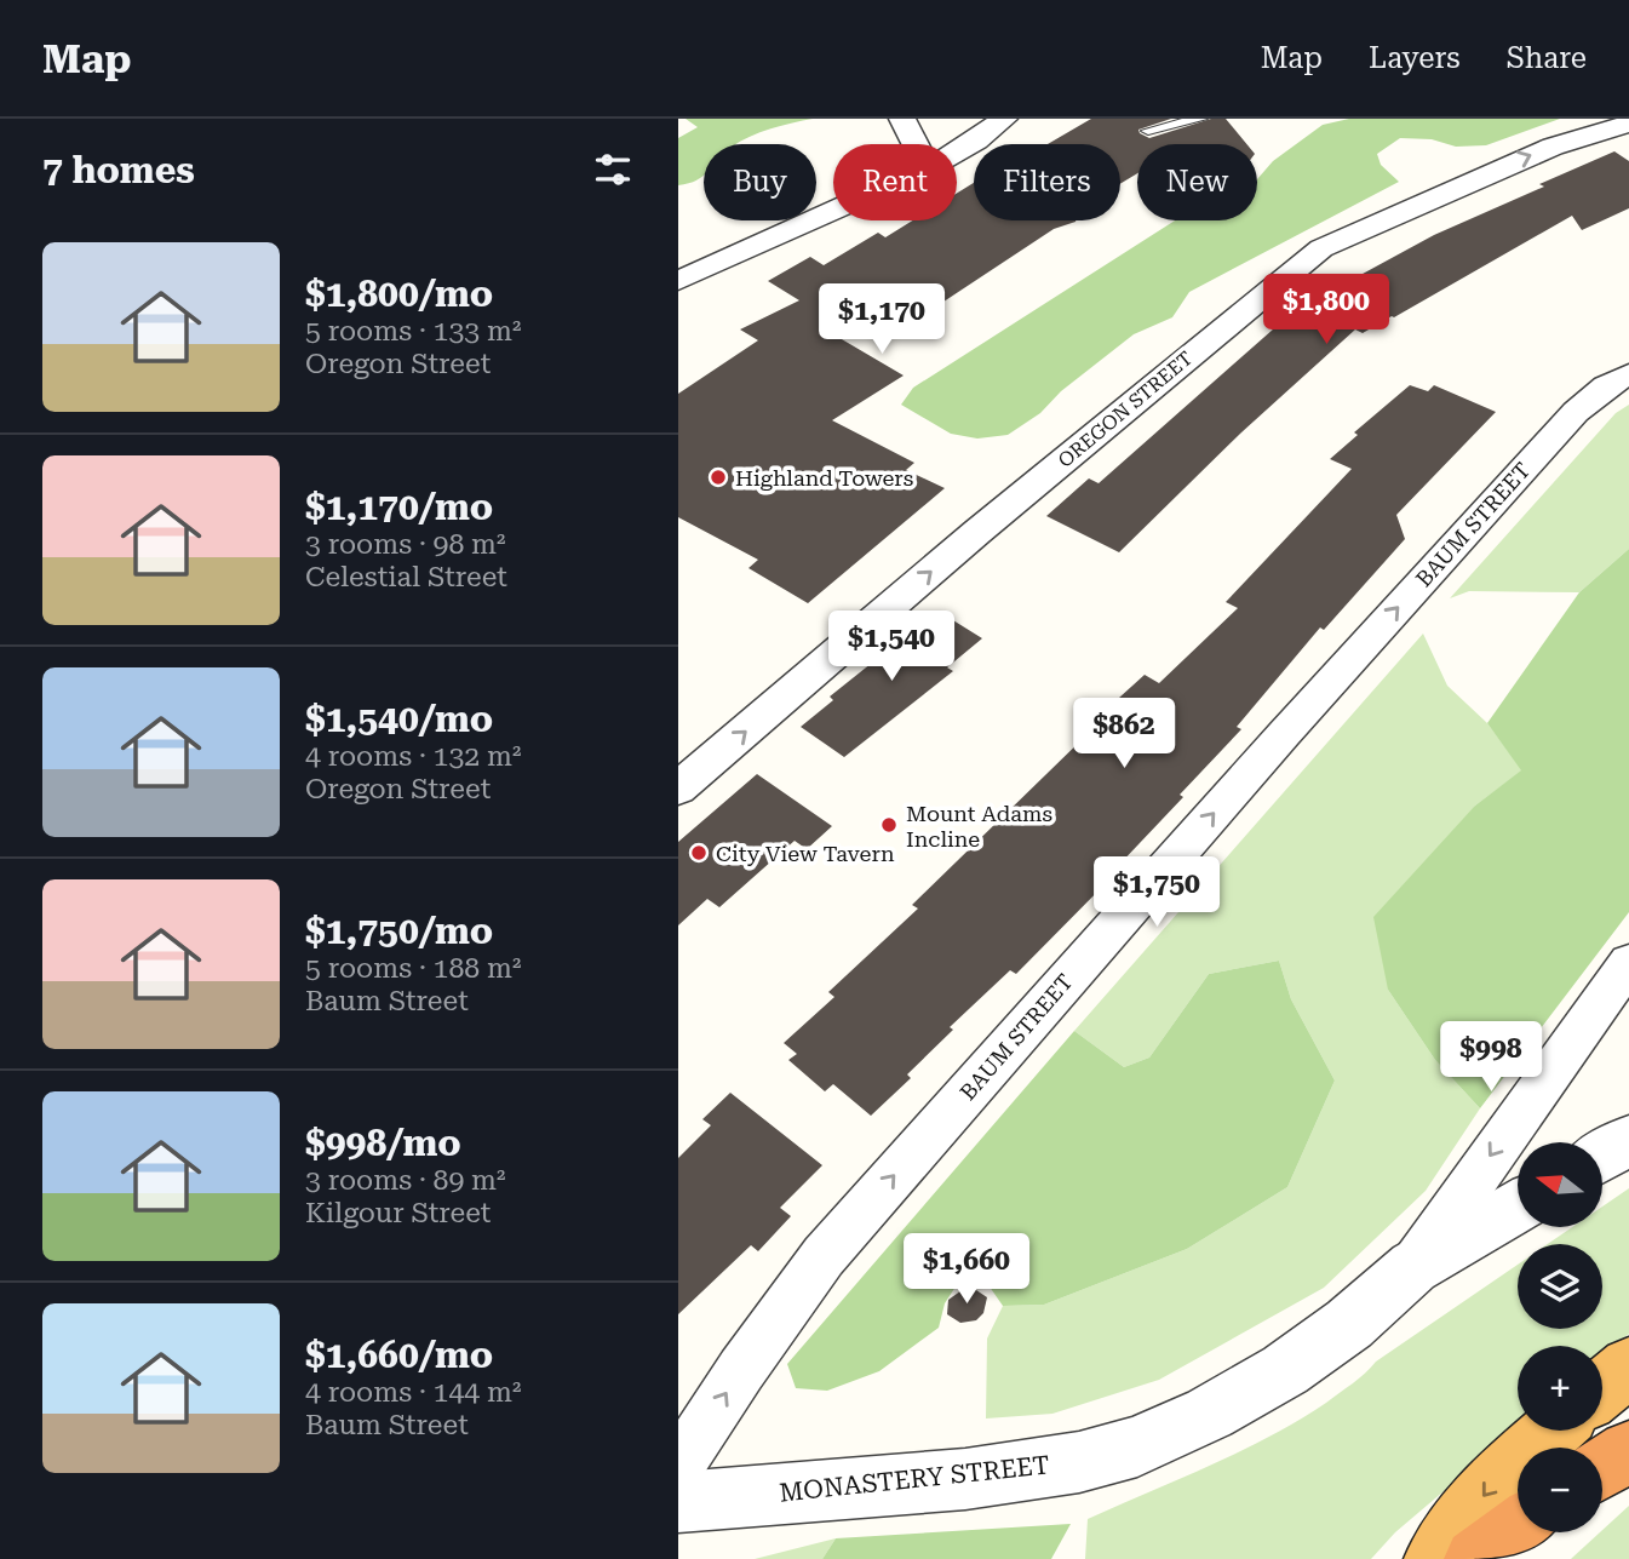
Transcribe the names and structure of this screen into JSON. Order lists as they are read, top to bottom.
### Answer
{
  "streets": {
    "street": ["OREGON STREET", "BAUM STREET", "MONASTERY STREET"]
  },
  "one_way": ["OREGON STREET", "BAUM STREET"],
  "places": ["Highland Towers", "Mount Adams Incline", "City View Tavern"],
  "north": "left",
  "page": {
    "header": "Map",
    "nav": ["Map", "Layers", "Share"],
    "heading": "7 homes",
    "chip": [
      "Buy",
      "Rent",
      "Filters",
      "New"
    ],
    "list": [
      {
        "name": "$1,800/mo",
        "note": "5 rooms · 133 m² · Oregon Street"
      },
      {
        "name": "$1,170/mo",
        "note": "3 rooms · 98 m² · Celestial Street"
      },
      {
        "name": "$1,540/mo",
        "note": "4 rooms · 132 m² · Oregon Street"
      },
      {
        "name": "$1,750/mo",
        "note": "5 rooms · 188 m² · Baum Street"
      },
      {
        "name": "$998/mo",
        "note": "3 rooms · 89 m² · Kilgour Street"
      },
      {
        "name": "$1,660/mo",
        "note": "4 rooms · 144 m² · Baum Street"
      }
    ],
    "price": [
      "$1,800",
      "$1,170",
      "$1,540",
      "$862",
      "$1,750",
      "$998",
      "$1,660"
    ],
    "map_buttons": ["+", "−"]
  }
}
